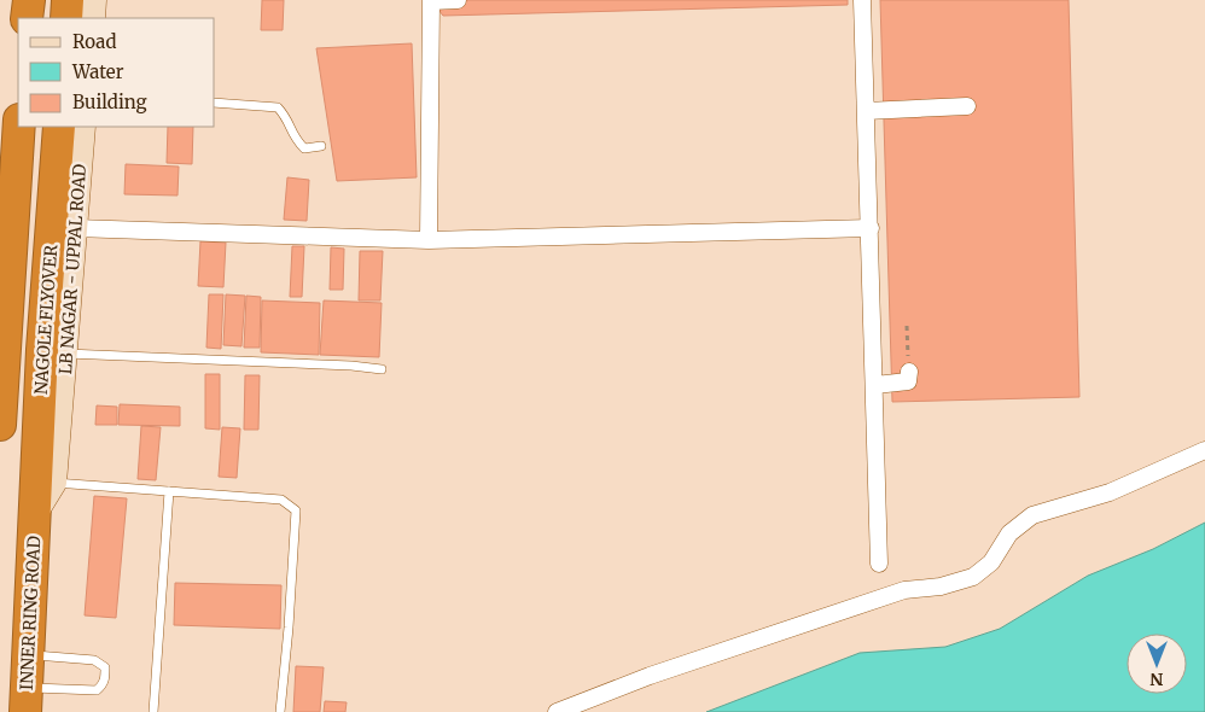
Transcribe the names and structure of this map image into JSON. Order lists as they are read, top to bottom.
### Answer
{
  "streets": {
    "highway": ["NAGOLE FLYOVER", "INNER RING ROAD"],
    "street": ["LB NAGAR - UPPAL ROAD"]
  },
  "crossings": [
    ["LB NAGAR - UPPAL ROAD", "NAGOLE FLYOVER"],
    ["LB NAGAR - UPPAL ROAD", "INNER RING ROAD"],
    ["NAGOLE FLYOVER", "INNER RING ROAD"]
  ],
  "legend": ["Road", "Water", "Building"],
  "north": "bottom"
}
